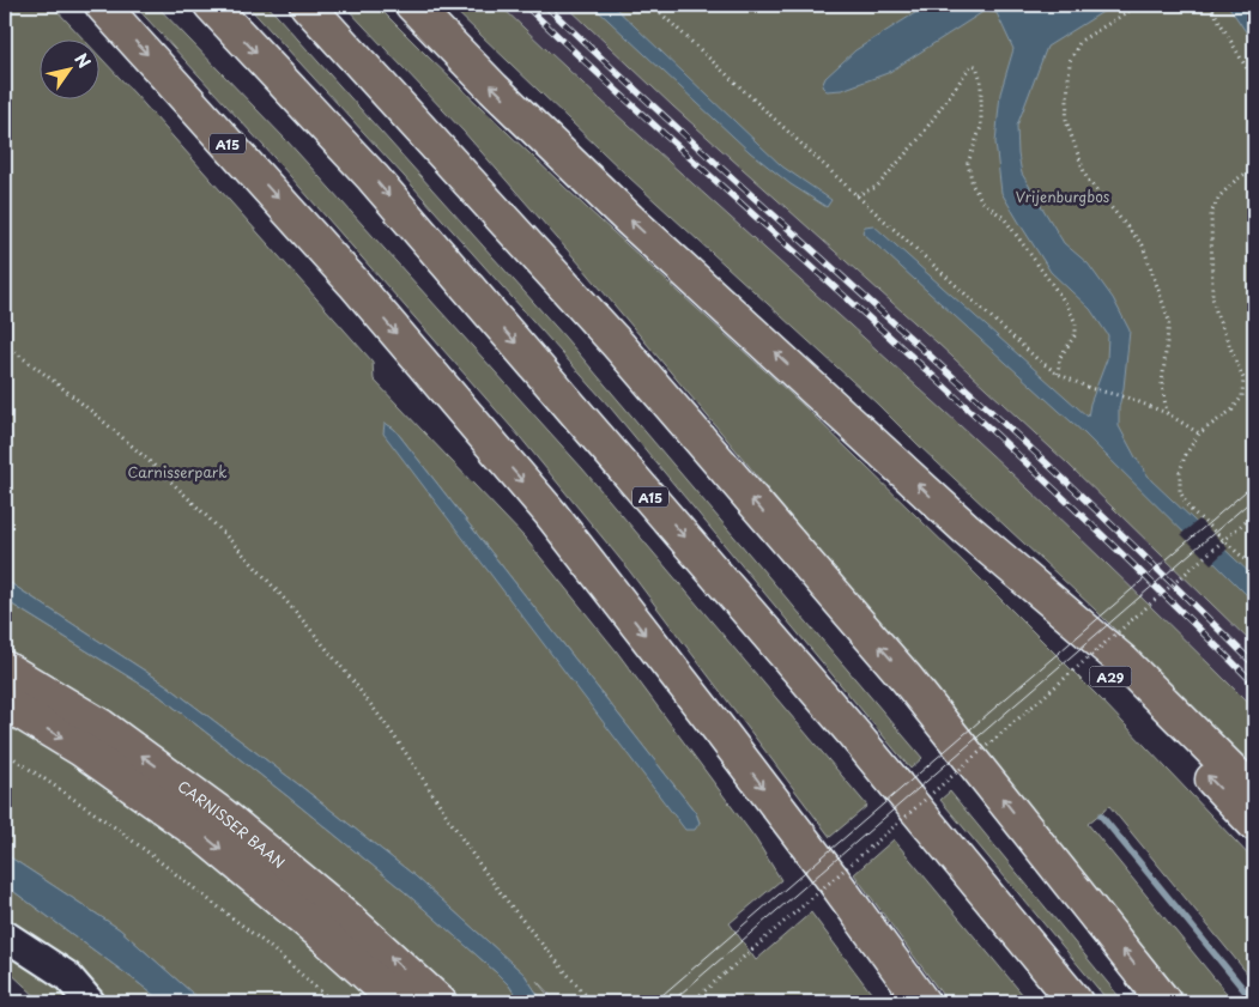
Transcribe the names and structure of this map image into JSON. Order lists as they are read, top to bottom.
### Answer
{
  "streets": {
    "main road": ["A15", "A29", "CARNISSER BAAN"]
  },
  "parks": ["Vrijenburgbos", "Carnisserpark"],
  "north": "top right"
}
